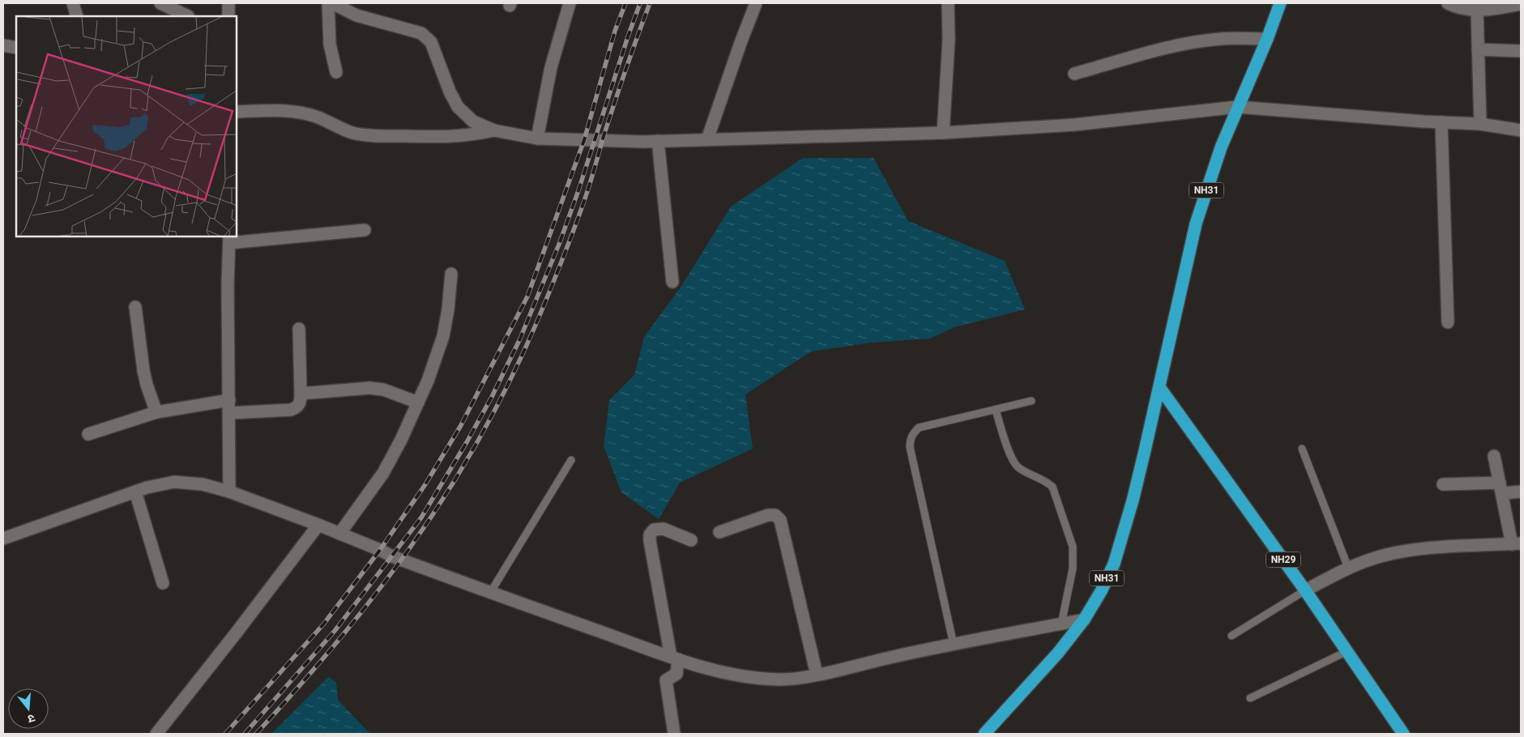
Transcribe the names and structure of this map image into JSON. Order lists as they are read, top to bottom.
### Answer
{
  "streets": {
    "highway": ["NH31", "NH29"]
  },
  "crossings": [
    ["NH31", "NH29"]
  ],
  "north": "bottom"
}
